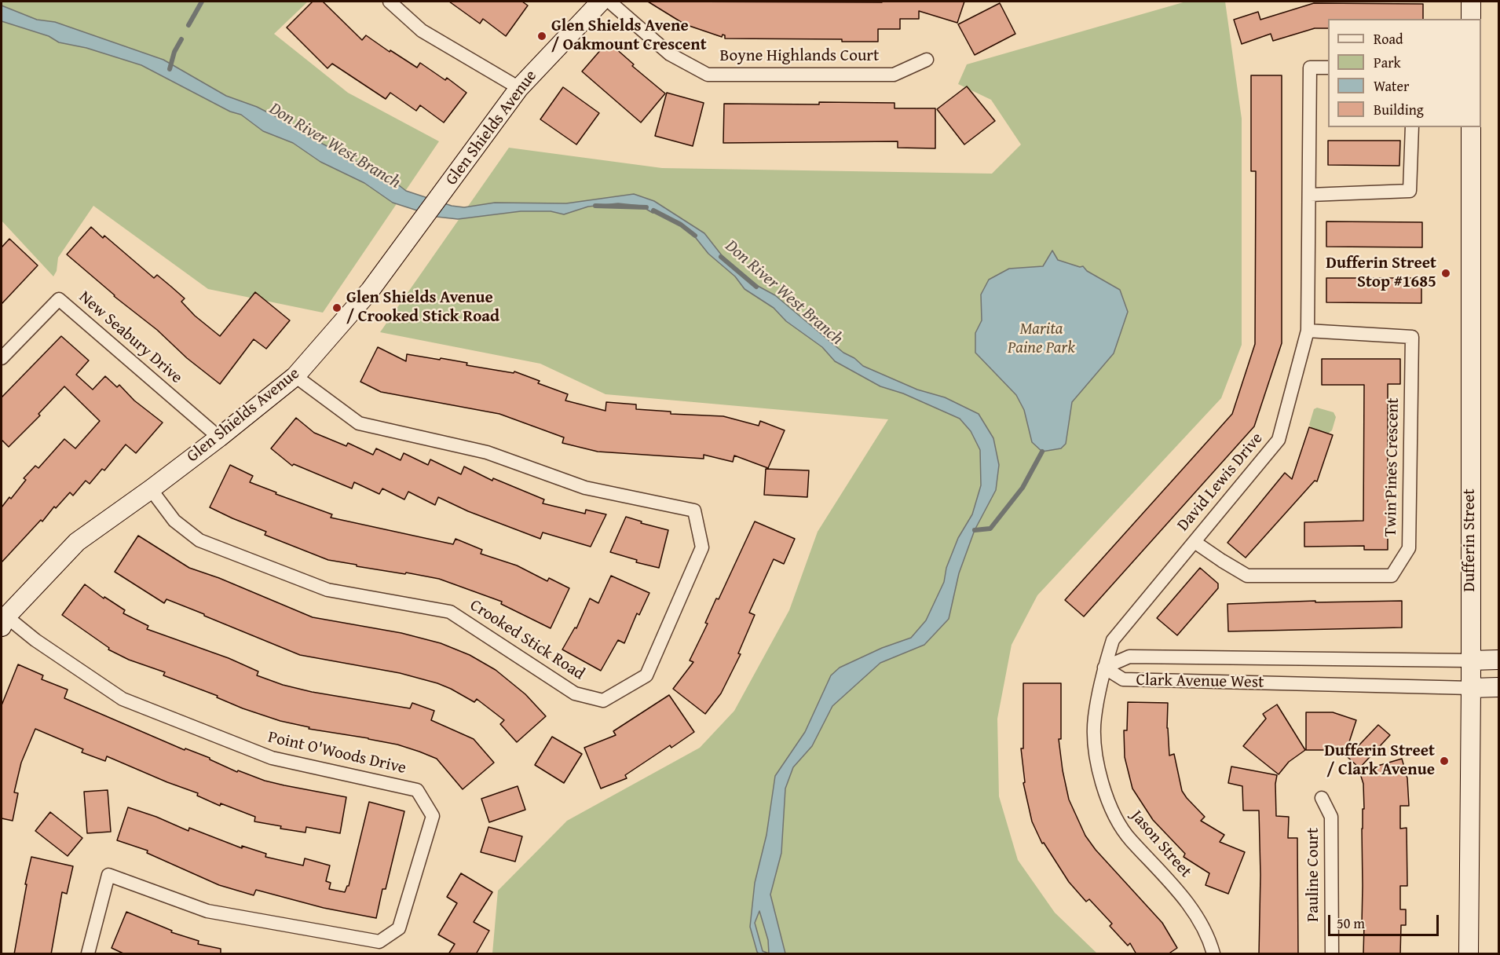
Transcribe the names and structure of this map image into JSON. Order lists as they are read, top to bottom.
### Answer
{
  "streets": {
    "street": [
      "Boyne Highlands Court",
      "Glen Shields Avenue",
      "New Seabury Drive",
      "Twin Pines Crescent",
      "David Lewis Drive",
      "Dufferin Street",
      "Crooked Stick Road",
      "Clark Avenue West",
      "Point O'Woods Drive",
      "Jason Street",
      "Pauline Court"
    ]
  },
  "crossings": [
    ["Glen Shields Avenue", "New Seabury Drive"],
    ["Glen Shields Avenue", "Crooked Stick Road"],
    ["Glen Shields Avenue", "Point O'Woods Drive"],
    ["Twin Pines Crescent", "David Lewis Drive"],
    ["David Lewis Drive", "Clark Avenue West"],
    ["David Lewis Drive", "Jason Street"],
    ["Dufferin Street", "Clark Avenue West"],
    ["Clark Avenue West", "Jason Street"]
  ],
  "water": ["Don River West Branch"],
  "parks": ["Marita Paine Park"],
  "places": [
    "Glen Shields Avene / Oakmount Crescent",
    "Dufferin Street Stop #1685",
    "Glen Shields Avenue / Crooked Stick Road",
    "Dufferin Street / Clark Avenue"
  ],
  "legend": [
    "Road",
    "Park",
    "Water",
    "Building"
  ],
  "scale_bar": "50 m"
}
